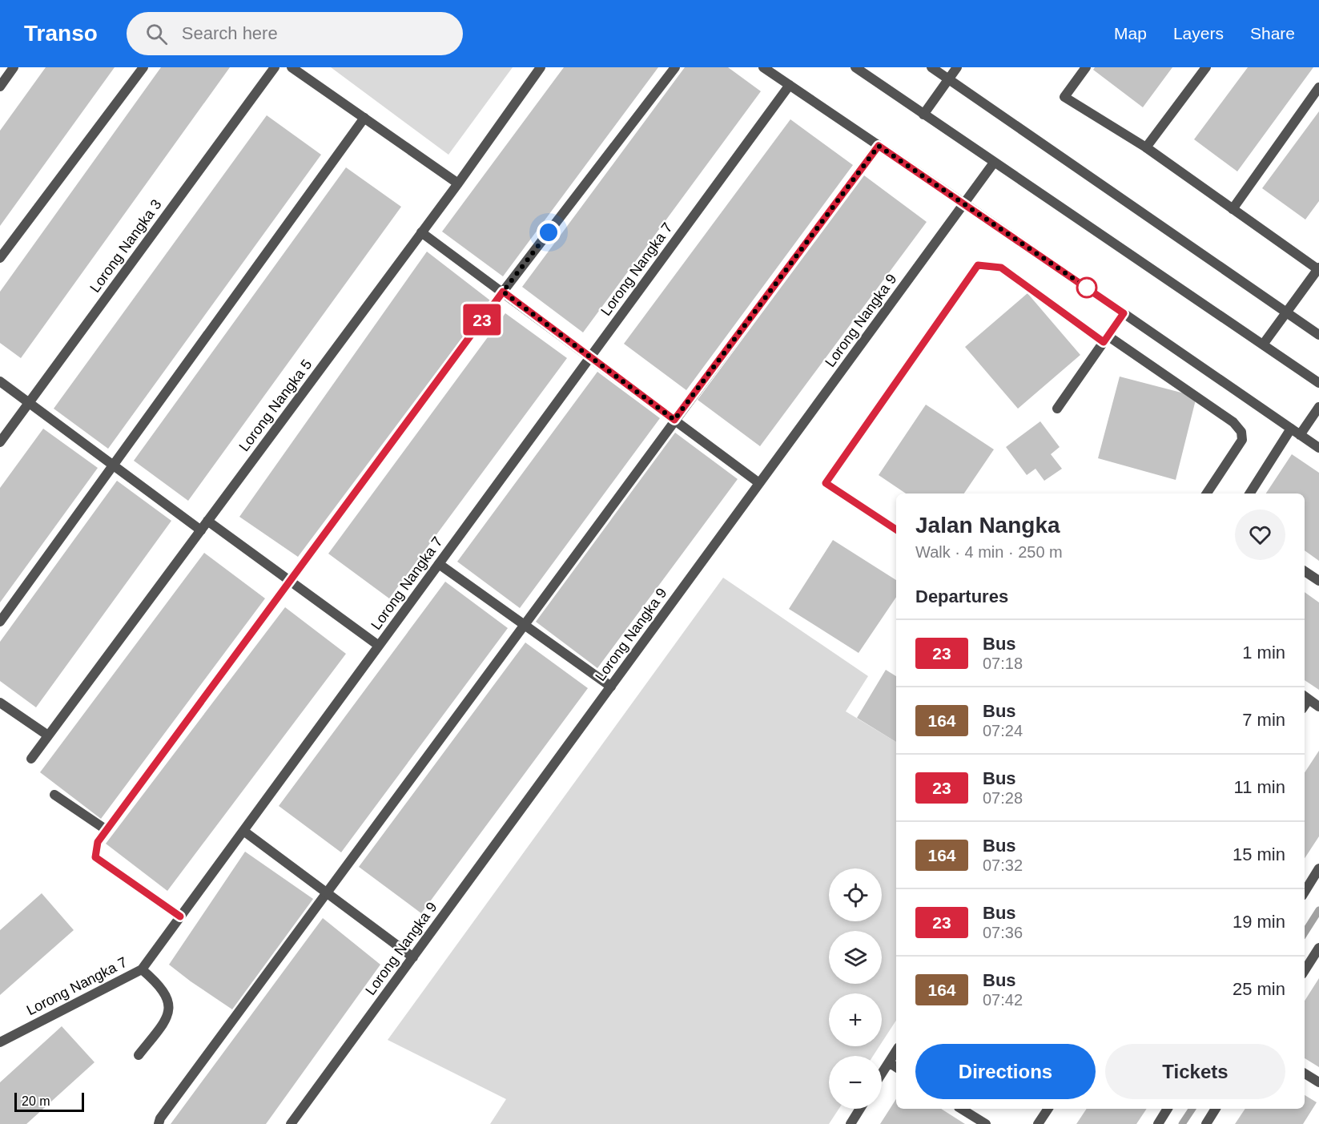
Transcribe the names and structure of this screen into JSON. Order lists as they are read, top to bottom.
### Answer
{
  "streets": {
    "street": [
      "Lorong Nangka 3",
      "Lorong Nangka 7",
      "Lorong Nangka 9",
      "Lorong Nangka 5"
    ]
  },
  "lines": ["bus line 23"],
  "scale_bar": "20 m",
  "page": {
    "header": "Transo",
    "search": "Search here",
    "nav": ["Map", "Layers", "Share"],
    "on_map": "23",
    "heading": [
      ["Jalan Nangka", "Walk · 4 min · 250 m"],
      "Departures"
    ],
    "list": [
      {
        "mark": "23",
        "name": "Bus",
        "note": "07:18",
        "value": "1 min"
      },
      {
        "mark": "164",
        "name": "Bus",
        "note": "07:24",
        "value": "7 min"
      },
      {
        "mark": "23",
        "name": "Bus",
        "note": "07:28",
        "value": "11 min"
      },
      {
        "mark": "164",
        "name": "Bus",
        "note": "07:32",
        "value": "15 min"
      },
      {
        "mark": "23",
        "name": "Bus",
        "note": "07:36",
        "value": "19 min"
      },
      {
        "mark": "164",
        "name": "Bus",
        "note": "07:42",
        "value": "25 min"
      }
    ],
    "map_buttons": ["+", "−"],
    "buttons": ["Directions", "Tickets"],
    "scale": "20 m"
  }
}
